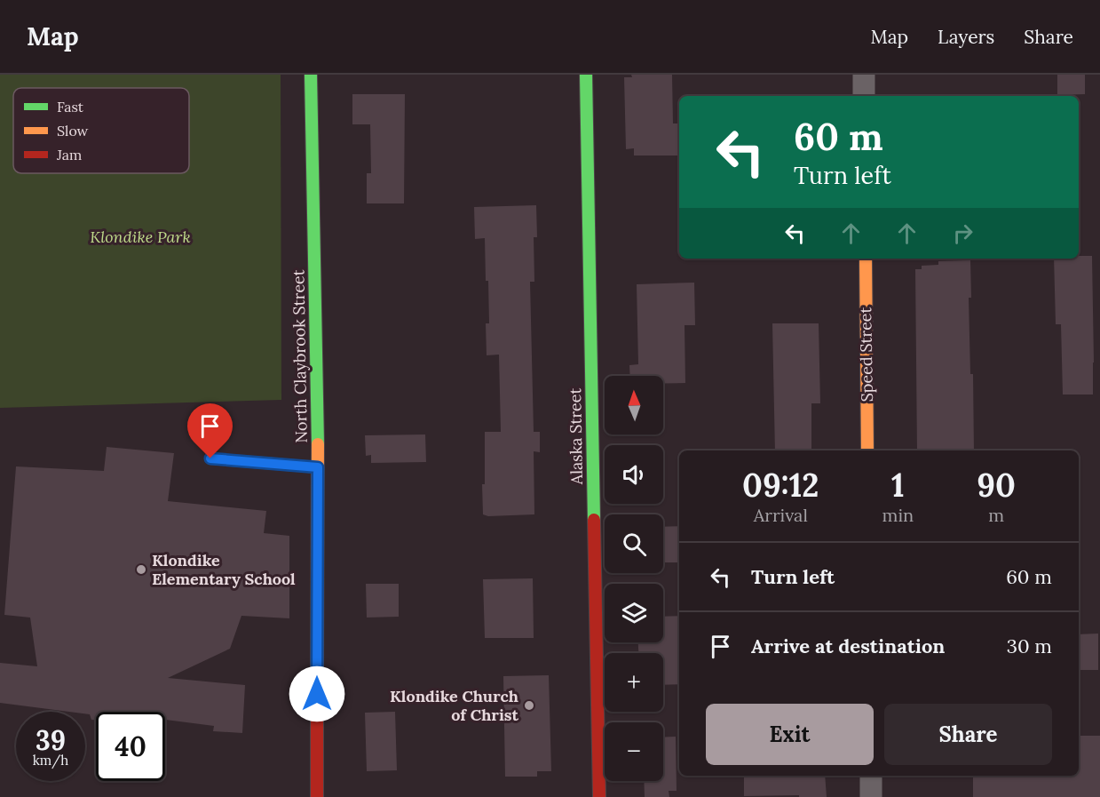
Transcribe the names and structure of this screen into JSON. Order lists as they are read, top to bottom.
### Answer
{
  "streets": {
    "street": ["Speed Street", "North Claybrook Street", "Alaska Street"]
  },
  "parks": ["Klondike Park"],
  "places": ["Klondike Elementary School", "Klondike Church of Christ"],
  "legend": ["Fast", "Slow", "Jam"],
  "north": "top",
  "page": {
    "header": "Map",
    "nav": ["Map", "Layers", "Share"],
    "turn": ["60 m", "Turn left"],
    "map_buttons": ["+", "−"],
    "eta": [
      "09:12",
      "Arrival",
      "1",
      "min",
      "90",
      "m"
    ],
    "list": [
      {
        "name": "Turn left",
        "value": "60 m"
      },
      {
        "name": "Arrive at destination",
        "value": "30 m"
      }
    ],
    "buttons": ["Exit", "Share"],
    "speed": "39 km/h",
    "limit": "40"
  }
}
